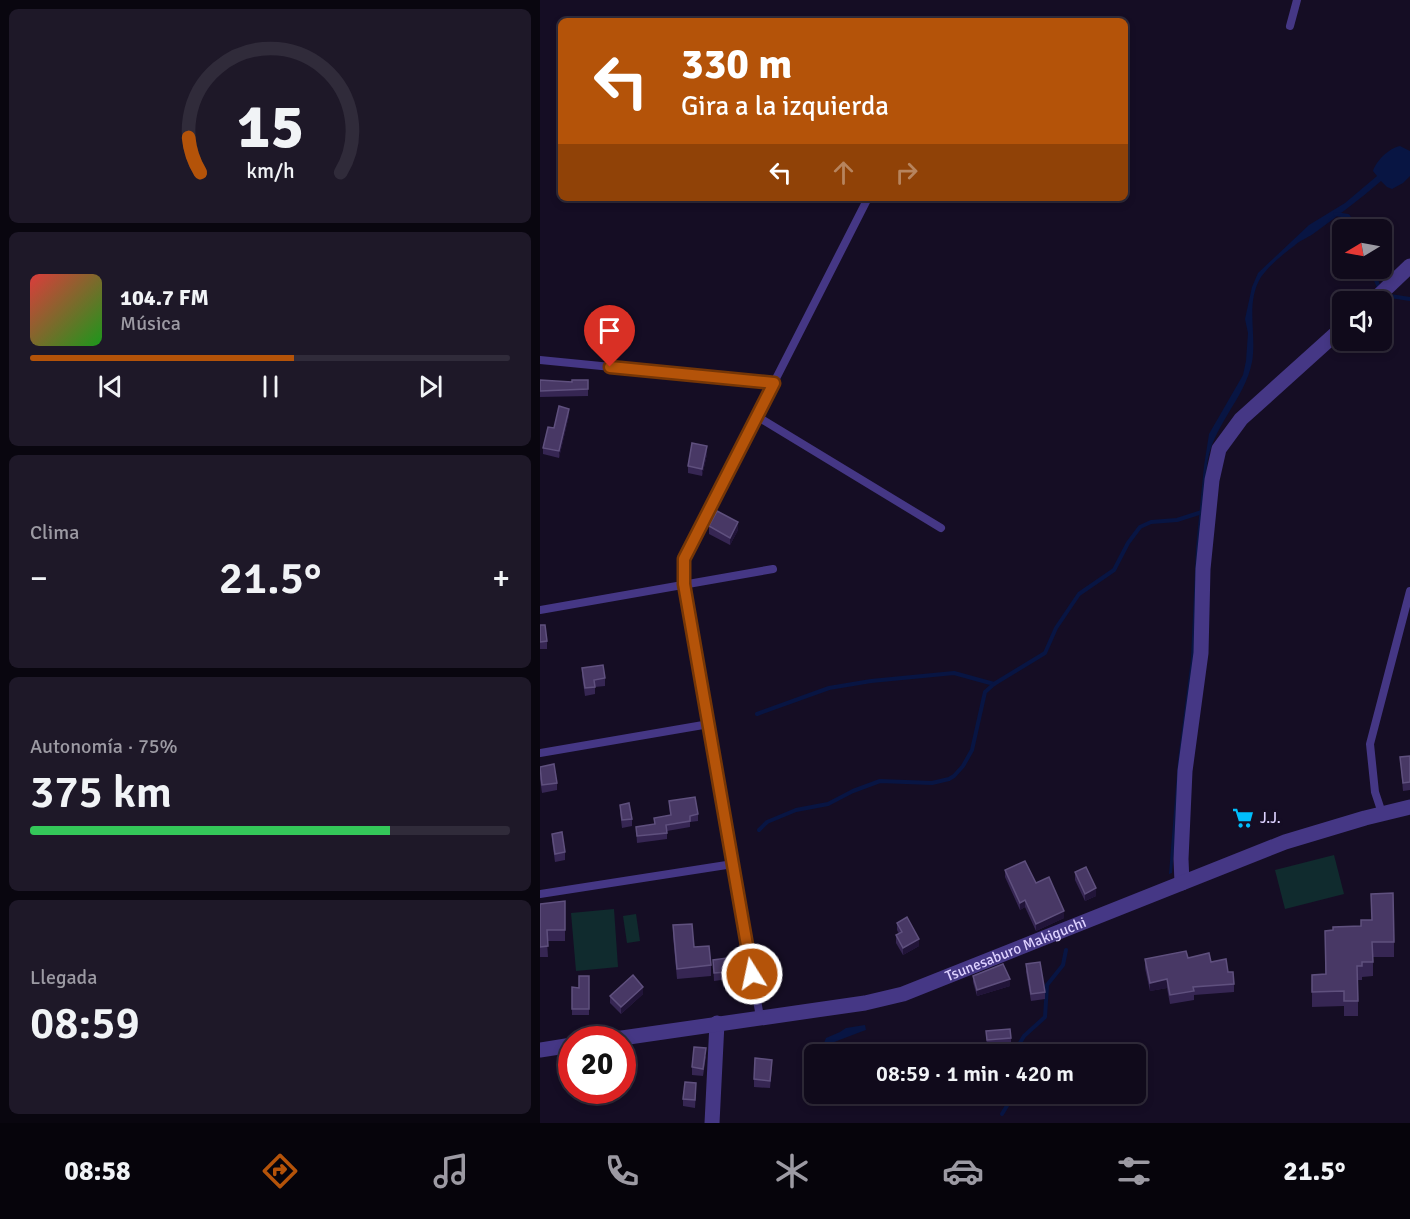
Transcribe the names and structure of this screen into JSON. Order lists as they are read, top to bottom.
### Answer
{
  "streets": {
    "street": ["Tsunesaburo Makiguchi"]
  },
  "places": {
    "supermarket": ["J.J."]
  },
  "north": "left",
  "page": {
    "turn": ["330 m", "Gira a la izquierda"],
    "song": ["104.7 FM", "Música"],
    "tile": [
      "Clima",
      ["Autonomía · 75%", "375 km"],
      ["Llegada", "08:59"]
    ],
    "heat": ["−", "21.5°", "+"],
    "limit": "20",
    "trip": "08:59 · 1 min · 420 m",
    "tabs": ["08:58", "21.5°"],
    "gauge": ["15", "km/h"]
  }
}
